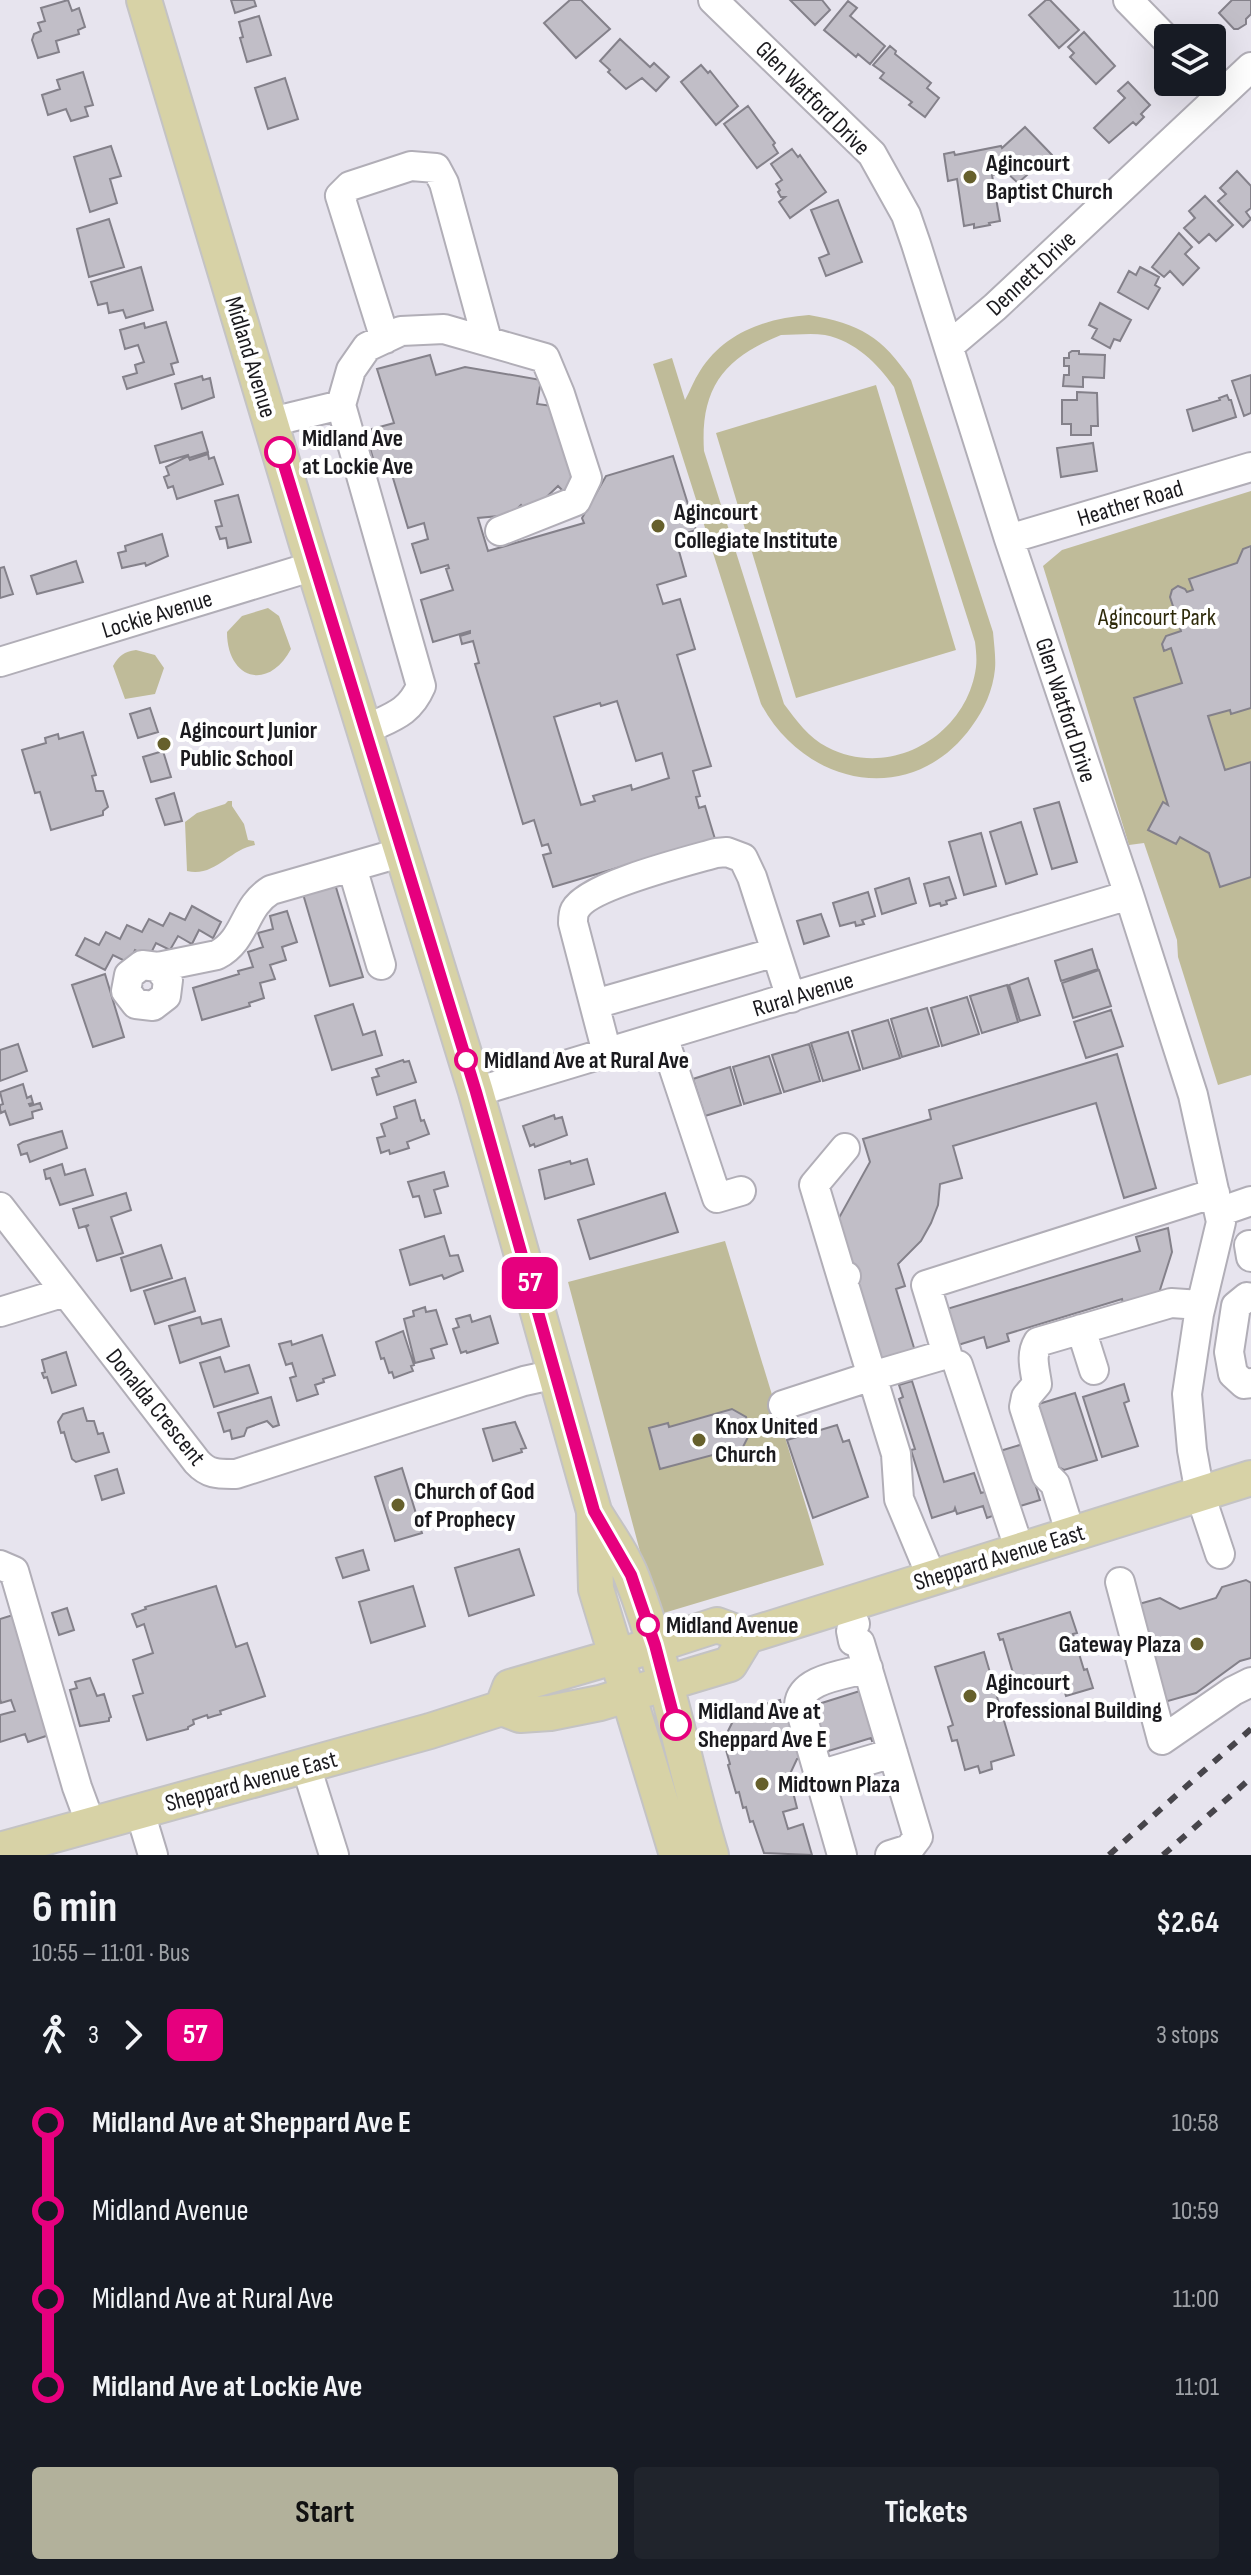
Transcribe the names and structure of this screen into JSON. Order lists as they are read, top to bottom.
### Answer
{
  "streets": {
    "main road": ["Midland Avenue", "Sheppard Avenue East"],
    "street": [
      "Glen Watford Drive",
      "Dennett Drive",
      "Heather Road",
      "Lockie Avenue",
      "Rural Avenue",
      "Donalda Crescent"
    ]
  },
  "crossings": [
    ["Glen Watford Drive", "Dennett Drive"],
    ["Glen Watford Drive", "Heather Road"],
    ["Glen Watford Drive", "Rural Avenue"],
    ["Glen Watford Drive", "Sheppard Avenue East"],
    ["Midland Avenue", "Lockie Avenue"],
    ["Midland Avenue", "Rural Avenue"],
    ["Midland Avenue", "Donalda Crescent"],
    ["Midland Avenue", "Sheppard Avenue East"]
  ],
  "parks": ["Agincourt Park"],
  "places": [
    "Agincourt Baptist Church",
    "Midland Ave at Lockie Ave",
    "Agincourt Collegiate Institute",
    "Agincourt Junior Public School",
    "Midland Ave at Rural Ave",
    "Knox United Church",
    "Church of God of Prophecy",
    "Midland Avenue",
    "Gateway Plaza",
    "Agincourt Professional Building",
    "Midland Ave at Sheppard Ave E",
    "Midtown Plaza"
  ],
  "lines": ["bus line 57"],
  "page": {
    "on_map": "57",
    "heading": ["6 min", "10:55 – 11:01 · Bus", "$2.64"],
    "legs": ["3", "57", "3 stops"],
    "list": [
      {
        "name": "Midland Ave at Sheppard Ave E",
        "value": "10:58"
      },
      {
        "name": "Midland Avenue",
        "value": "10:59"
      },
      {
        "name": "Midland Ave at Rural Ave",
        "value": "11:00"
      },
      {
        "name": "Midland Ave at Lockie Ave",
        "value": "11:01"
      }
    ],
    "buttons": ["Start", "Tickets"]
  }
}
